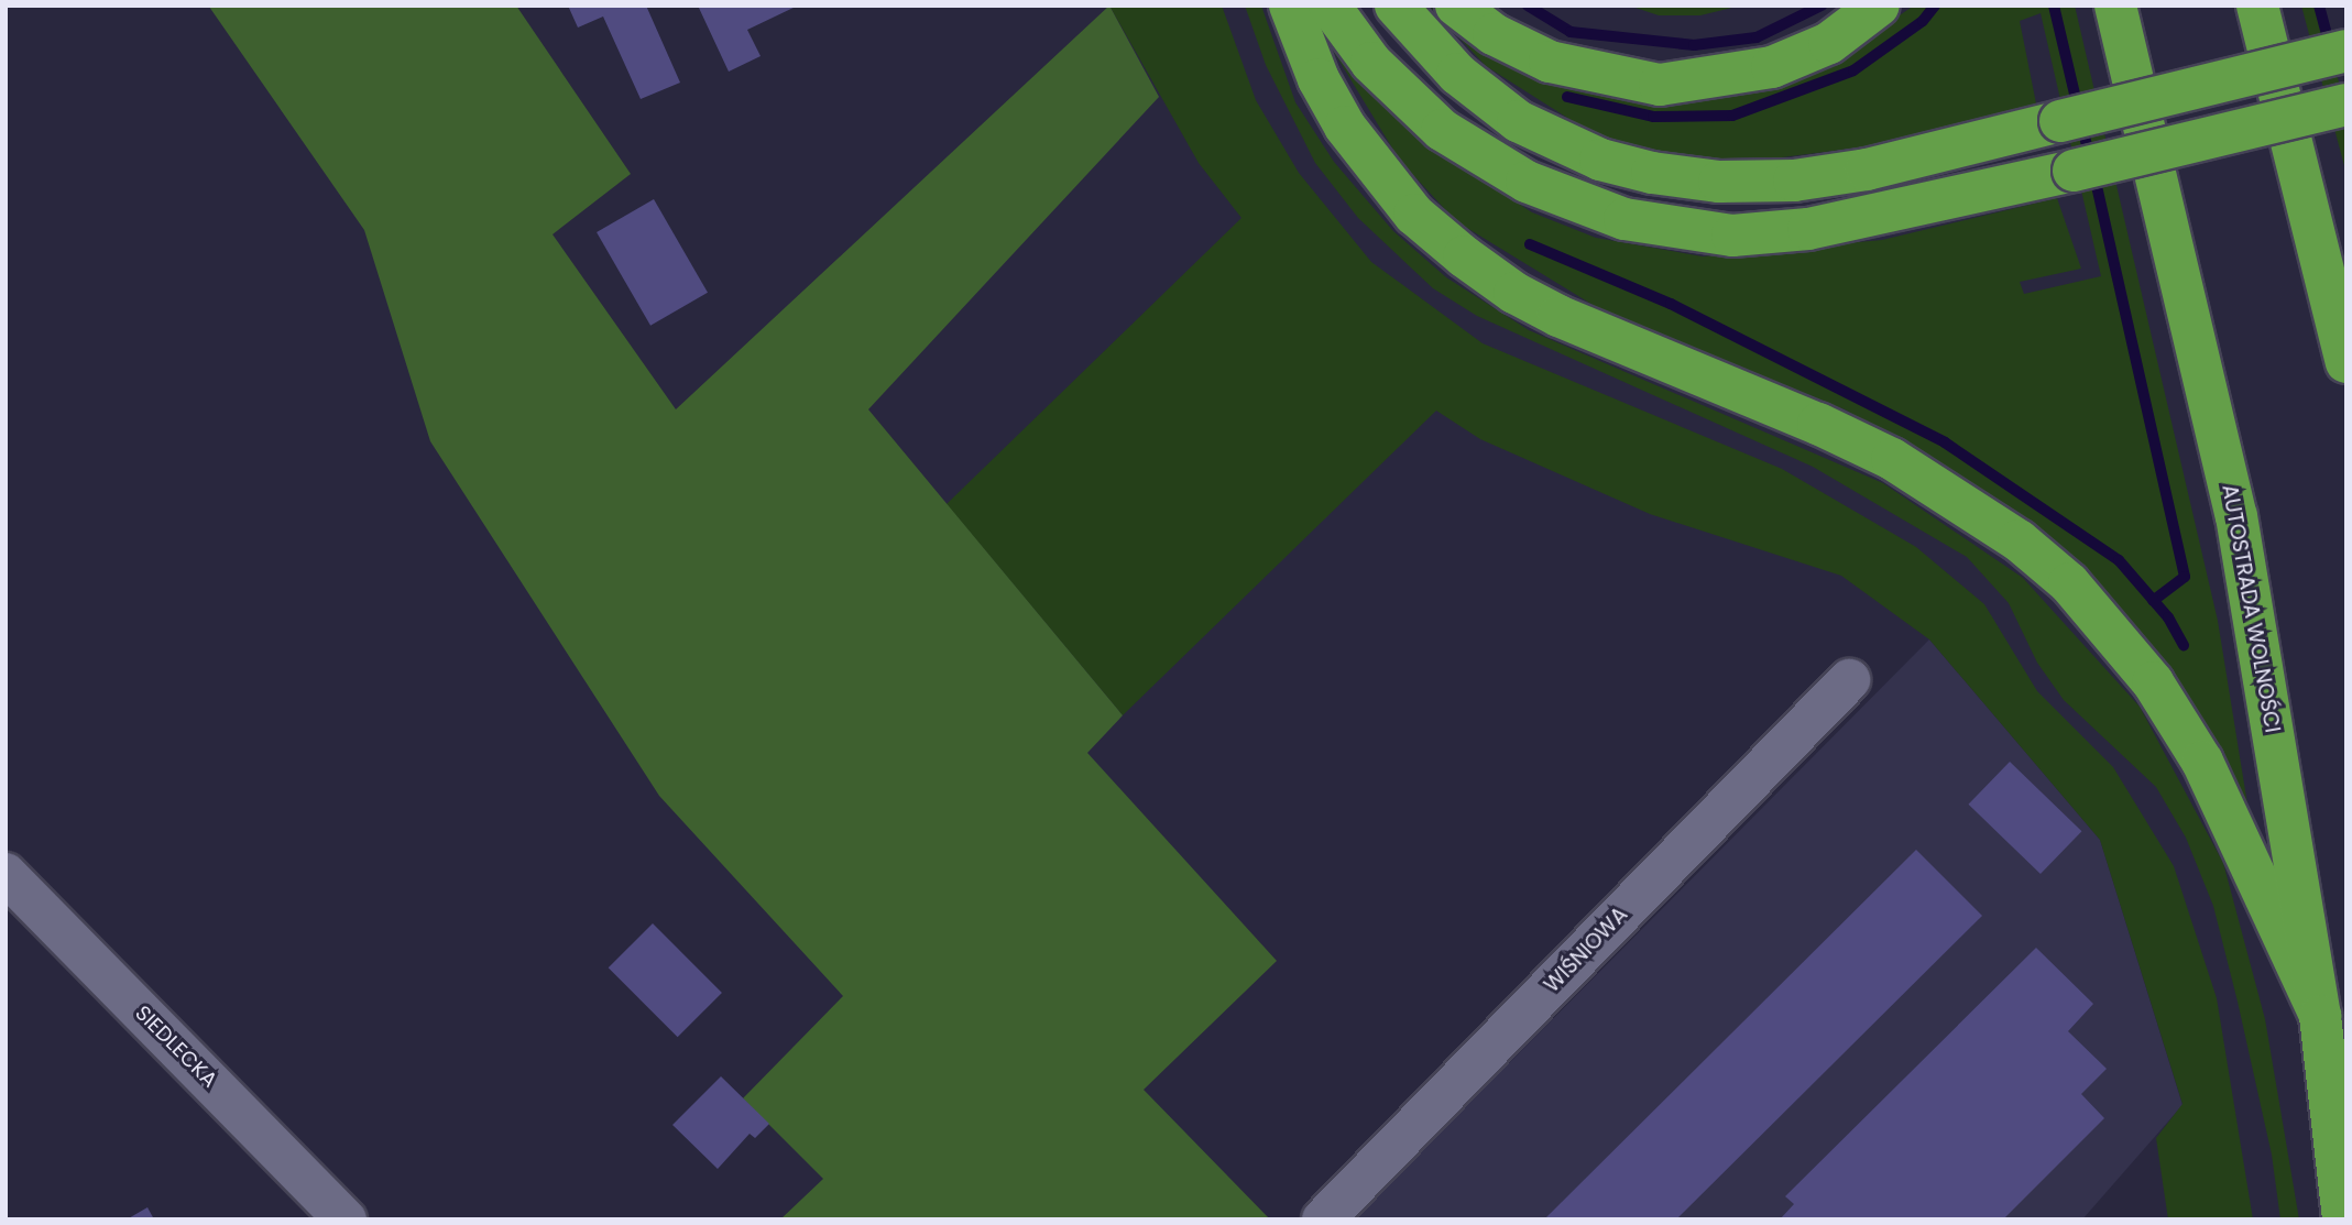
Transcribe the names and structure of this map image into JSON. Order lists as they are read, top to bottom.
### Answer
{
  "streets": {
    "highway": ["AUTOSTRADA WOLNOŚCI"],
    "street": ["WIŚNIOWA", "SIEDLECKA"]
  }
}
